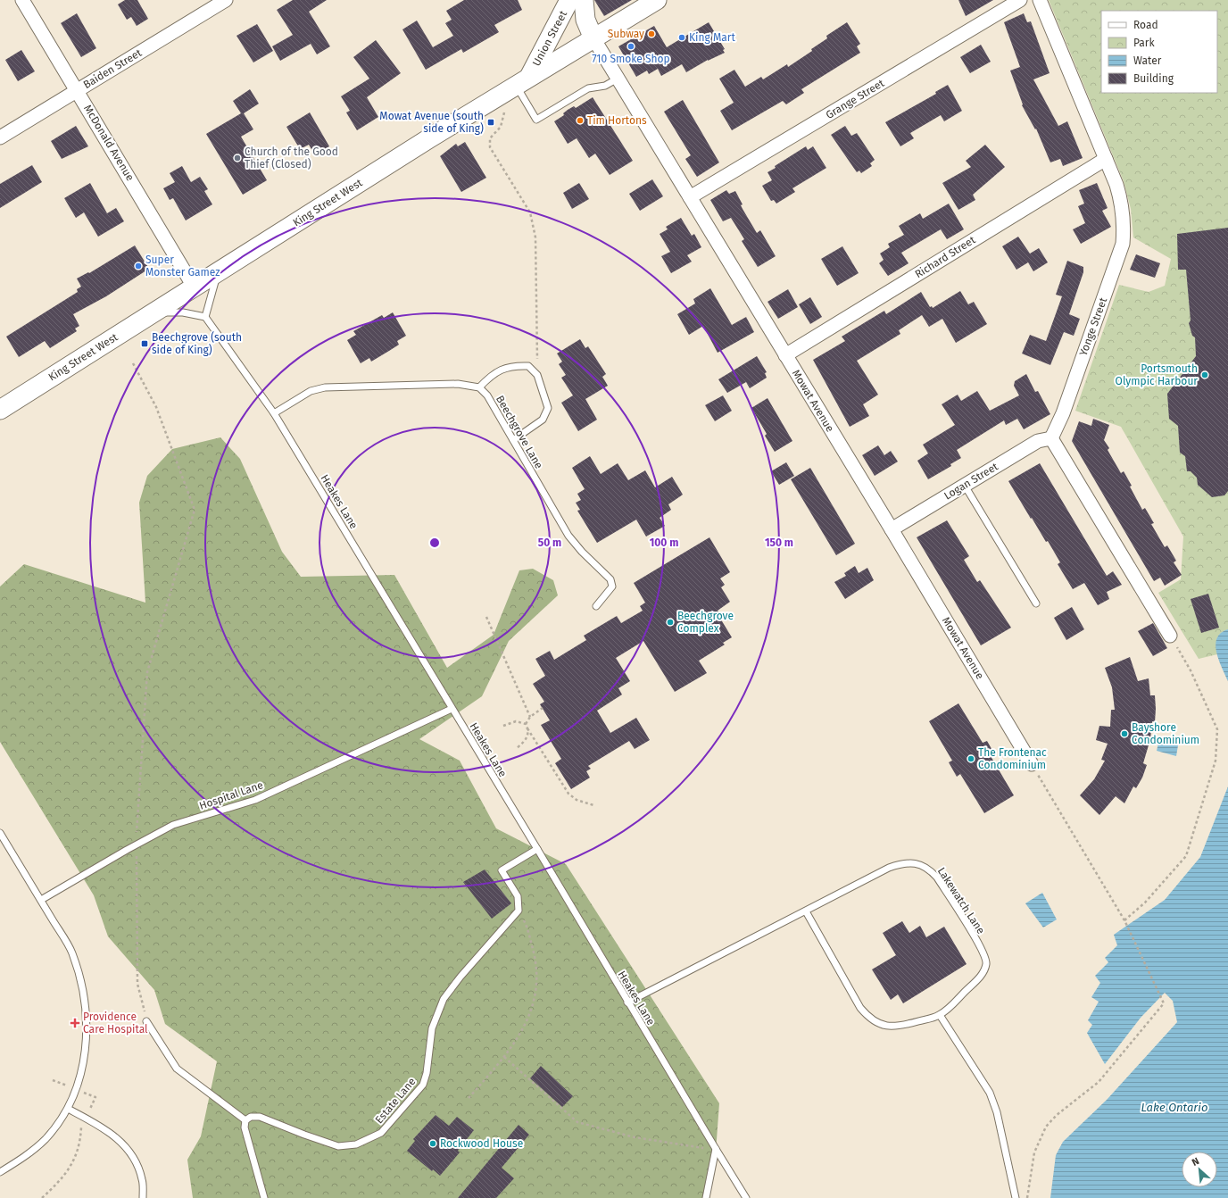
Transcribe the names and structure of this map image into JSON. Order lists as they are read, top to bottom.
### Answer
{
  "streets": {
    "main road": ["Union Street", "King Street West"],
    "street": [
      "Baiden Street",
      "Grange Street",
      "McDonald Avenue",
      "Richard Street",
      "Yonge Street",
      "Mowat Avenue",
      "Logan Street"
    ],
    "lane": [
      "Beechgrove Lane",
      "Heakes Lane",
      "Hospital Lane",
      "Lakewatch Lane",
      "Estate Lane"
    ]
  },
  "crossings": [
    ["Union Street", "King Street West"],
    ["Union Street", "Mowat Avenue"],
    ["Baiden Street", "McDonald Avenue"],
    ["Grange Street", "Mowat Avenue"],
    ["McDonald Avenue", "King Street West"],
    ["King Street West", "Mowat Avenue"],
    ["Richard Street", "Yonge Street"],
    ["Richard Street", "Mowat Avenue"],
    ["Yonge Street", "Logan Street"],
    ["Mowat Avenue", "Logan Street"],
    ["Heakes Lane", "Hospital Lane"],
    ["Heakes Lane", "Lakewatch Lane"]
  ],
  "water": ["Lake Ontario"],
  "places": {
    "other": [
      "Subway",
      "King Mart",
      "710 Smoke Shop",
      "Tim Hortons",
      "Church of the Good Thief (Closed)",
      "Super Monster Gamez",
      "Portsmouth Olympic Harbour",
      "Beechgrove Complex",
      "Bayshore Condominium",
      "The Frontenac Condominium",
      "Rockwood House"
    ],
    "transit": ["Mowat Avenue (south side of King)", "Beechgrove (south side of King)"],
    "health": ["Providence Care Hospital"]
  },
  "legend": [
    "Road",
    "Park",
    "Water",
    "Building"
  ],
  "north": "top left",
  "rings": ["50 m", "100 m", "150 m"]
}
